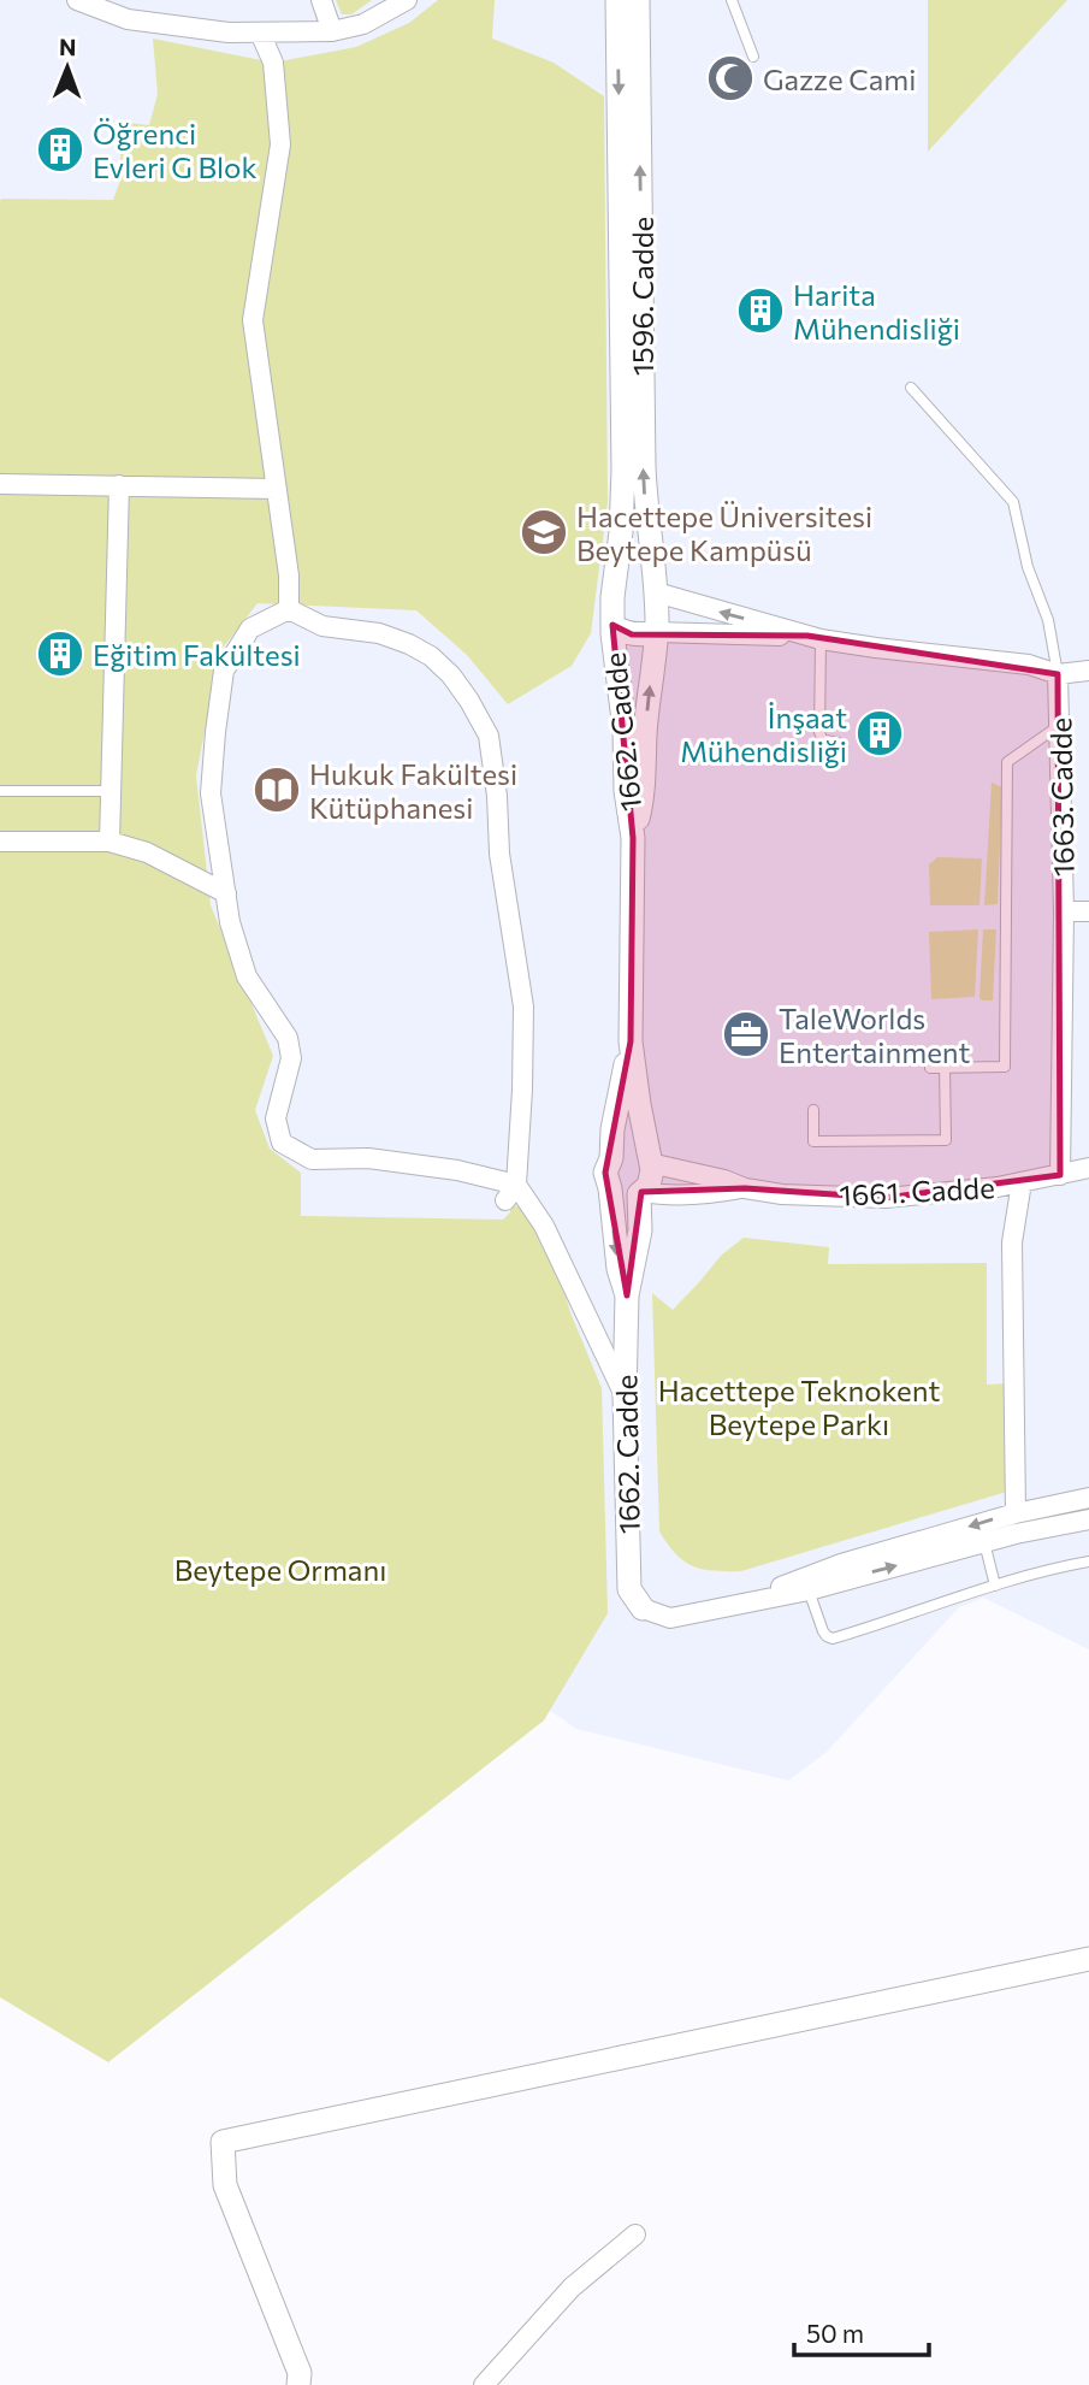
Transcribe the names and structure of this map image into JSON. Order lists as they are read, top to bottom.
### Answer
{
  "streets": {
    "street": [
      "1596. Cadde",
      "1662. Cadde",
      "1663. Cadde",
      "1661. Cadde"
    ]
  },
  "crossings": [
    ["1596. Cadde", "1662. Cadde"],
    ["1596. Cadde", "1663. Cadde"],
    ["1662. Cadde", "1663. Cadde"],
    ["1662. Cadde", "1661. Cadde"],
    ["1663. Cadde", "1661. Cadde"]
  ],
  "parks": ["Hacettepe Teknokent Beytepe Parkı", "Beytepe Ormanı"],
  "places": {
    "mosque": ["Gazze Cami"],
    "building": [
      "Öğrenci Evleri G Blok",
      "Harita Mühendisliği",
      "Eğitim Fakültesi",
      "İnşaat Mühendisliği"
    ],
    "school or university": ["Hacettepe Üniversitesi Beytepe Kampüsü"],
    "library": ["Hukuk Fakültesi Kütüphanesi"],
    "office": ["TaleWorlds Entertainment"]
  },
  "scale_bar": "50 m",
  "north": "top"
}
